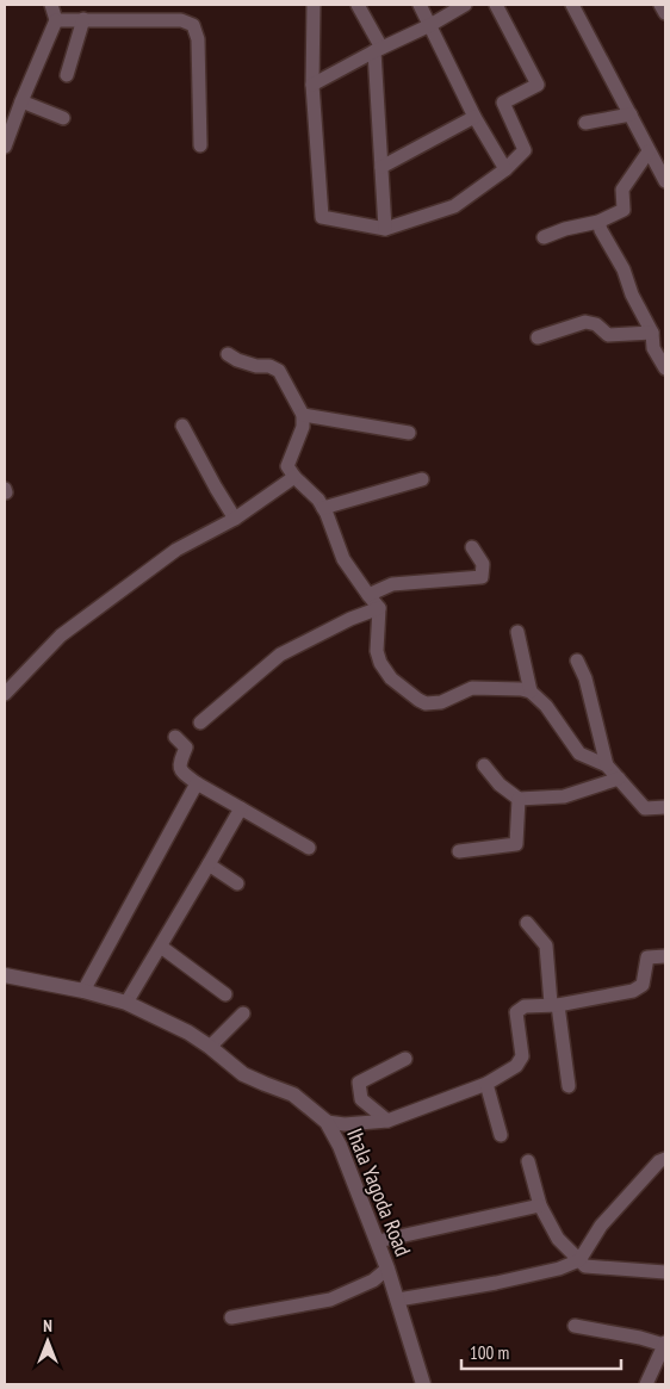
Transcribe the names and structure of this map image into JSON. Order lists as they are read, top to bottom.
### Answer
{
  "streets": {
    "street": ["Ihala Yagoda Road"]
  },
  "scale_bar": "100 m",
  "north": "top"
}
